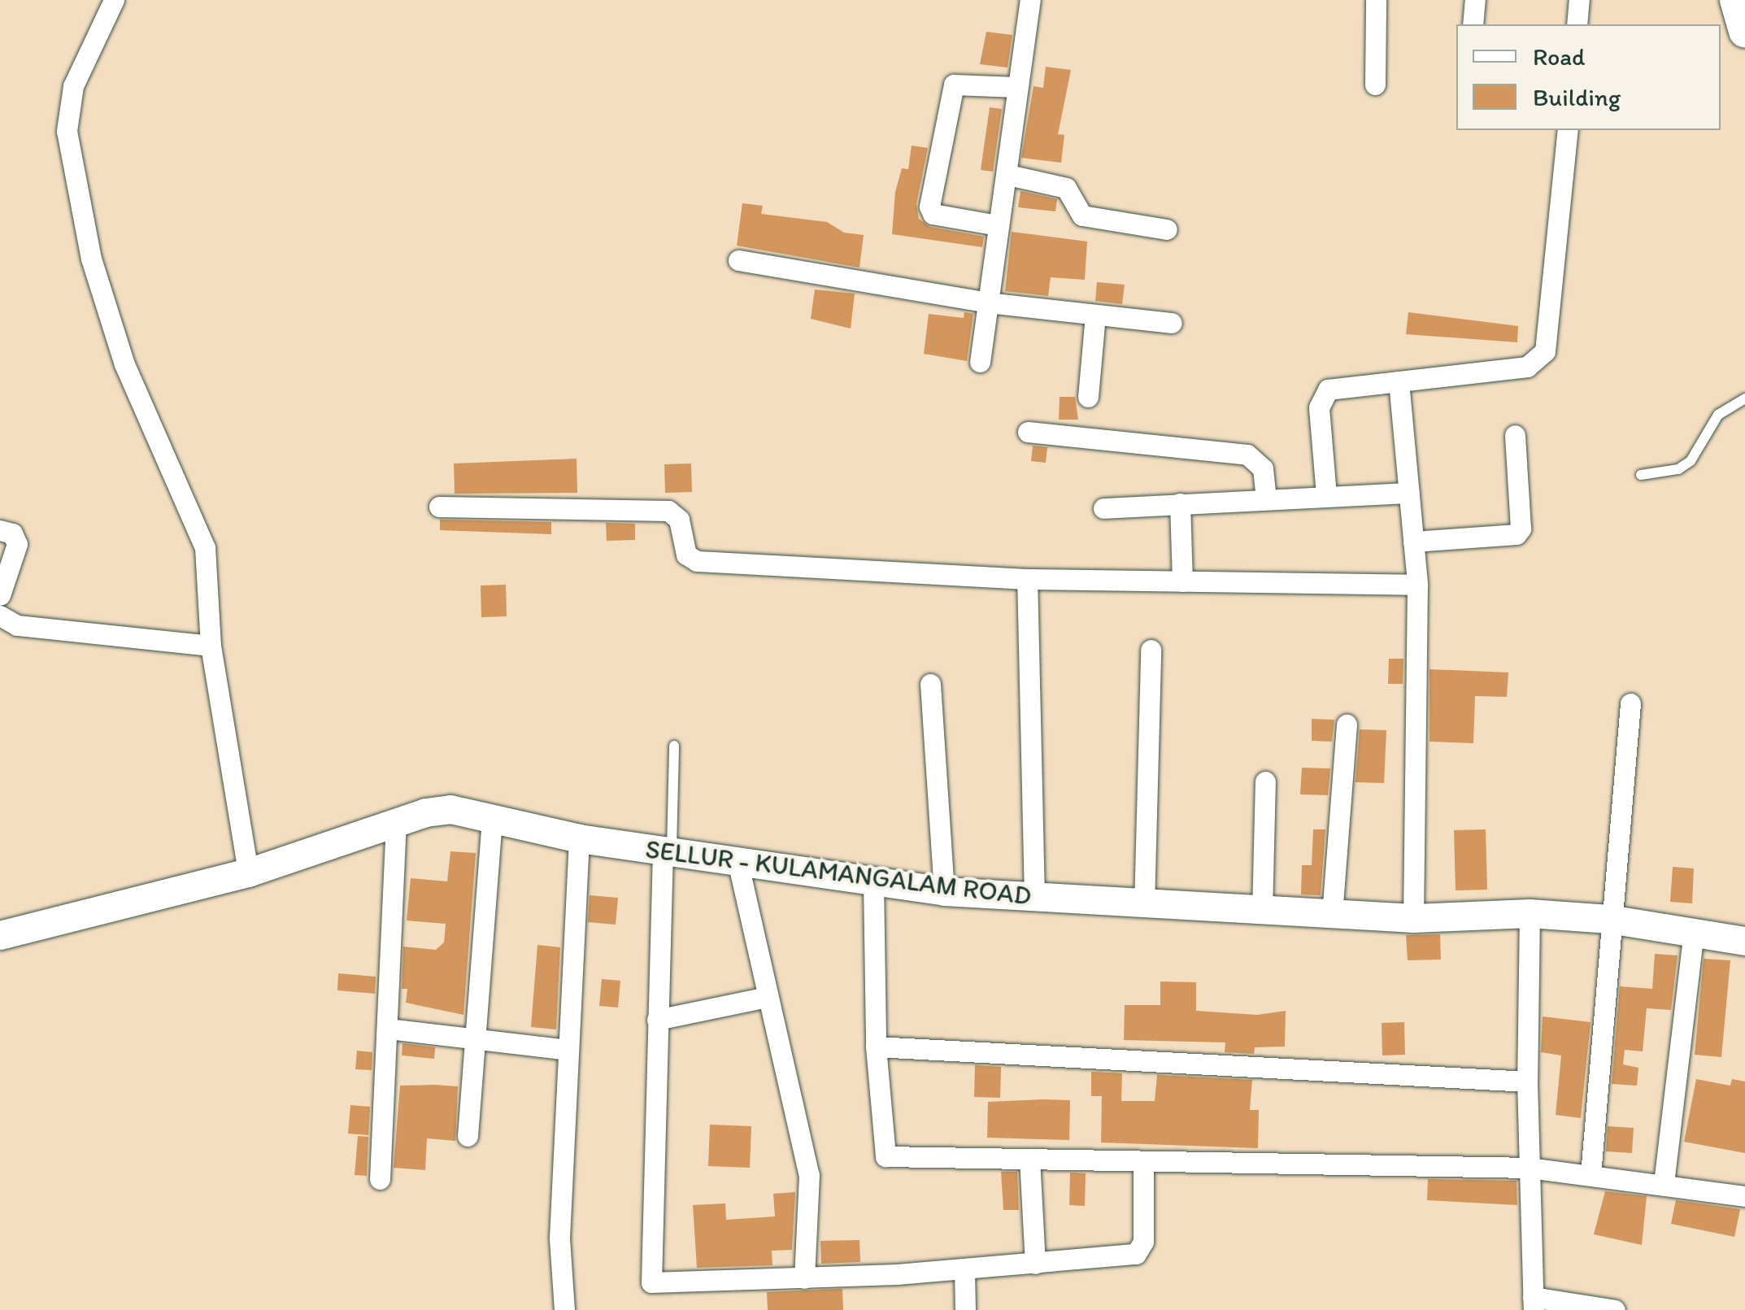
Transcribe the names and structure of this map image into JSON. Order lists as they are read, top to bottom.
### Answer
{
  "streets": {
    "main road": ["SELLUR - KULAMANGALAM ROAD"]
  },
  "legend": ["Road", "Building"]
}
